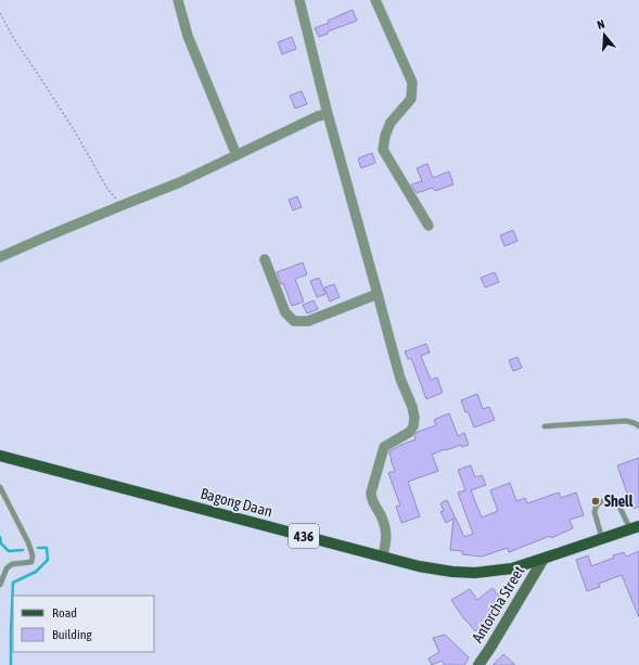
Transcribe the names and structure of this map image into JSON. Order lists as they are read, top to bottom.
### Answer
{
  "streets": {
    "main road": ["Bagong Daan", "436", "Antorcha Street"]
  },
  "crossings": [
    ["Bagong Daan", "436"],
    ["Bagong Daan", "Antorcha Street"],
    ["436", "Antorcha Street"]
  ],
  "places": ["Shell"],
  "legend": ["Road", "Building"],
  "north": "top"
}
